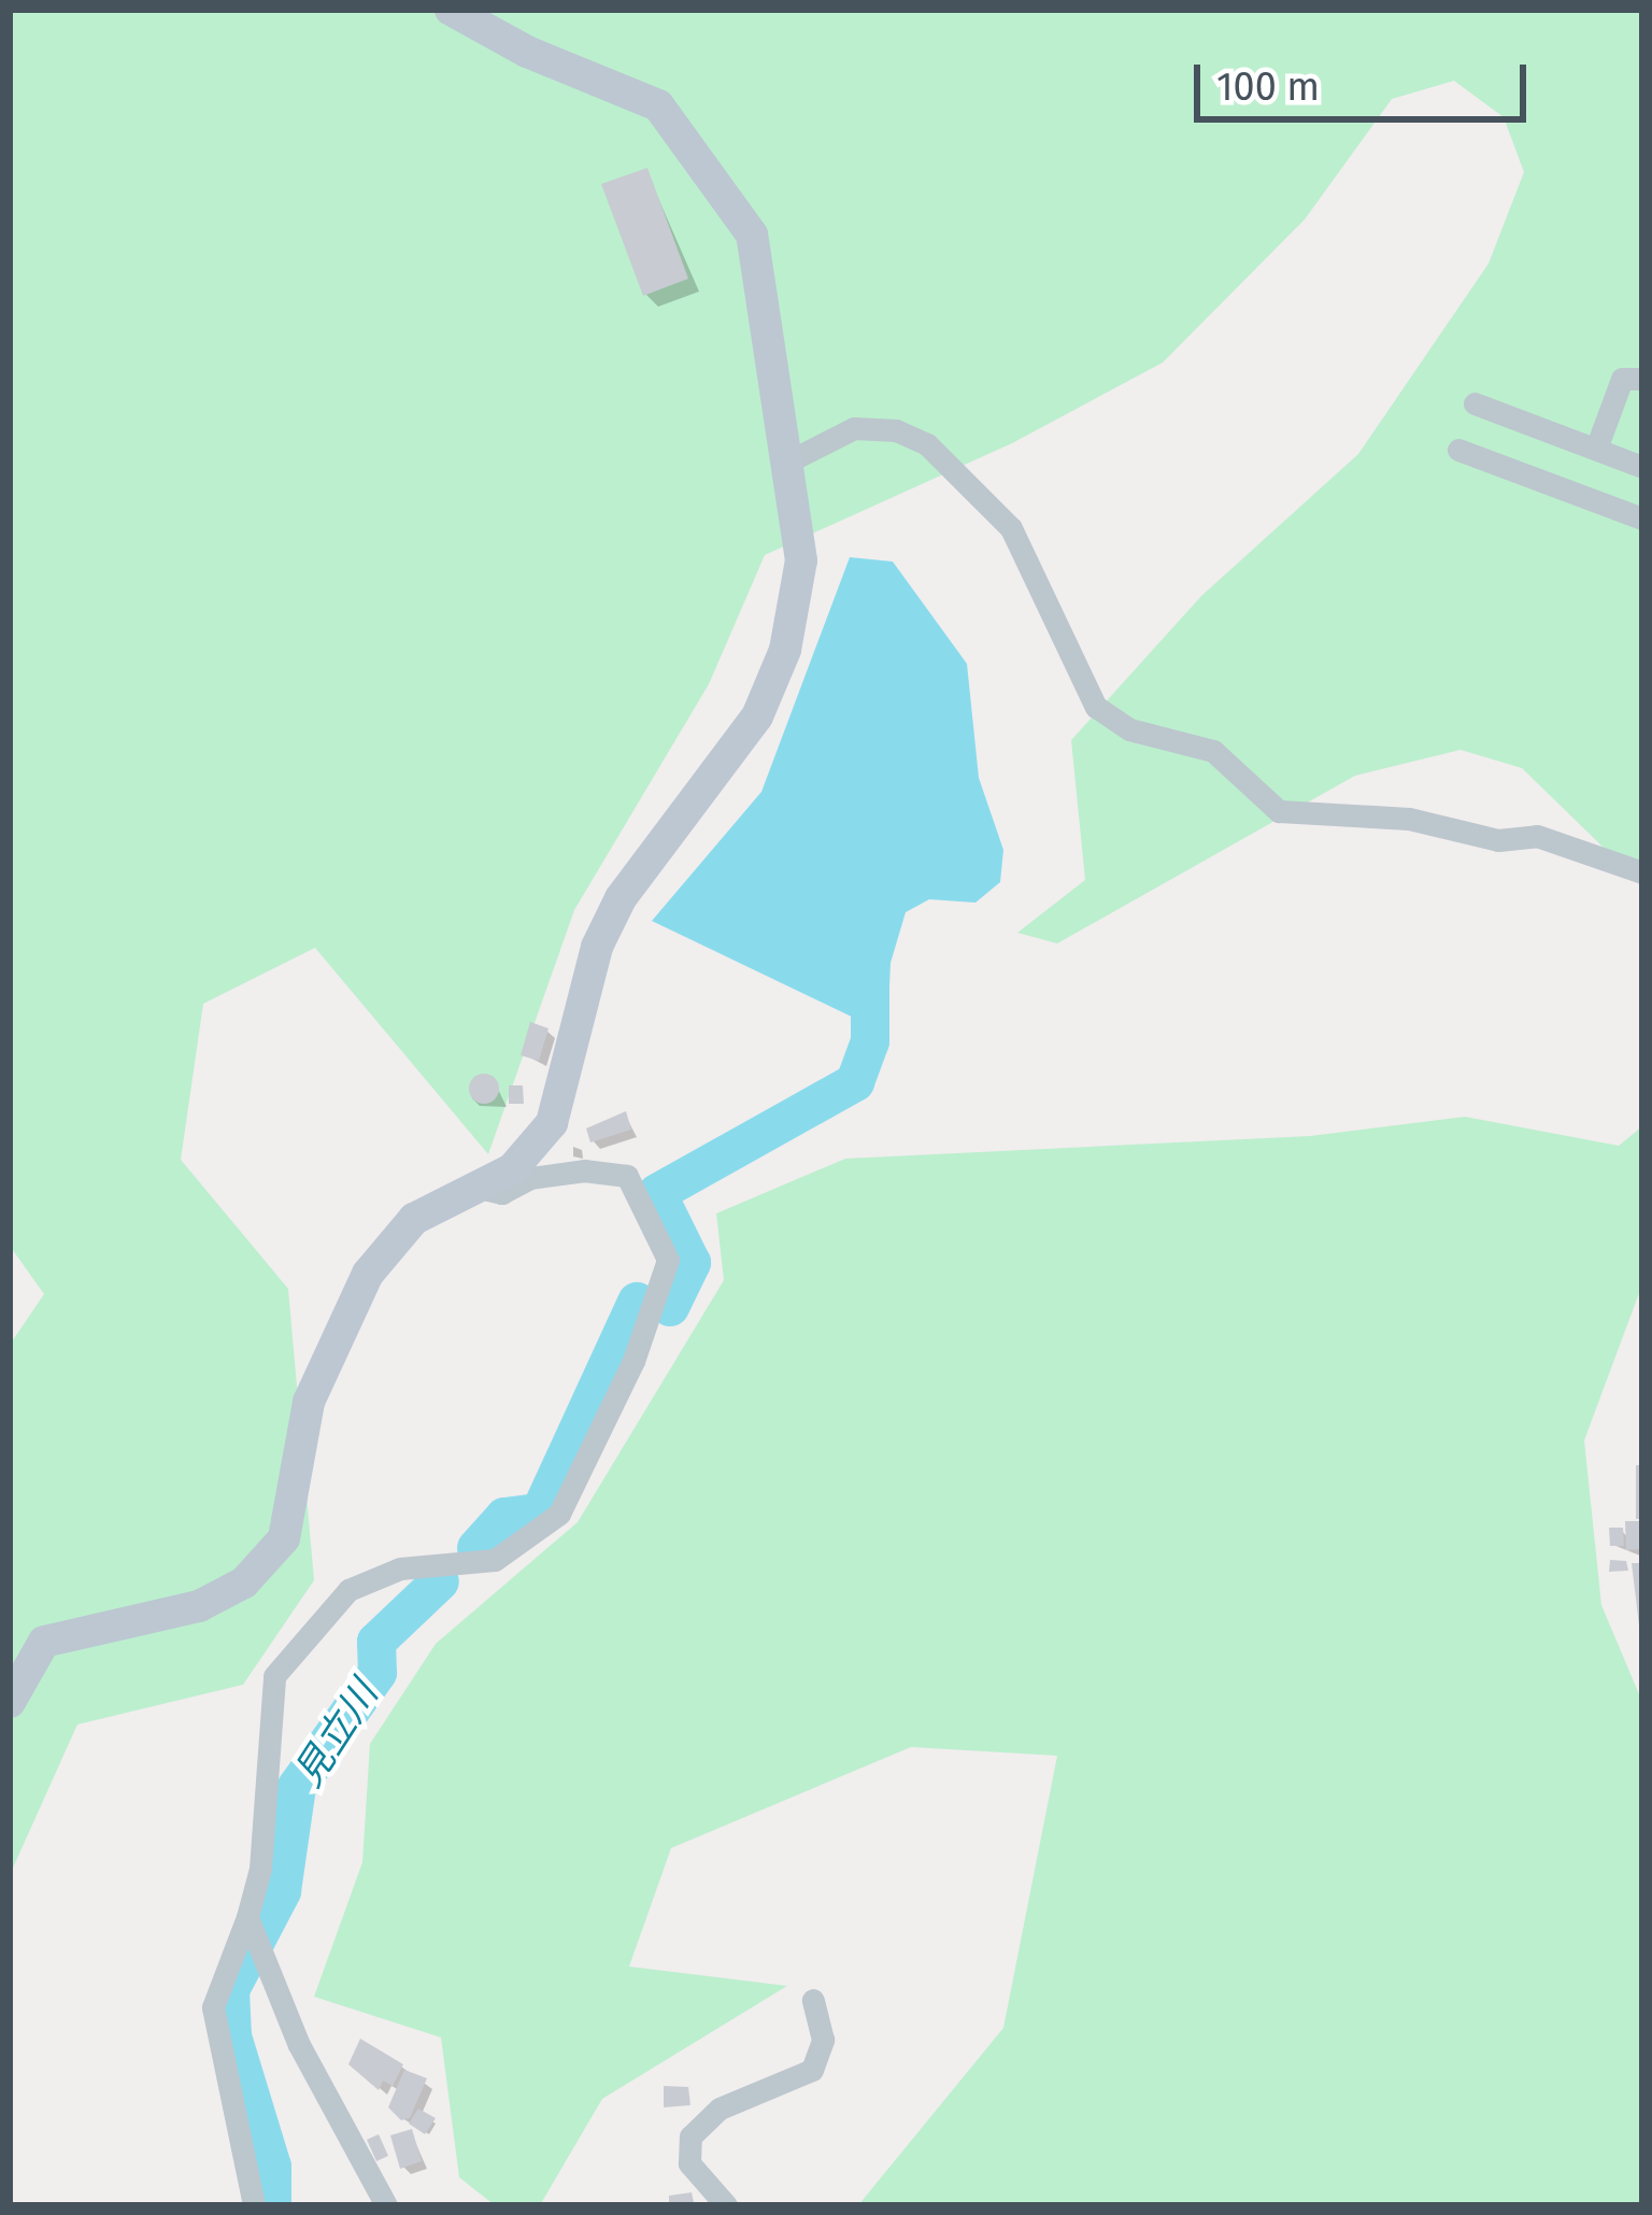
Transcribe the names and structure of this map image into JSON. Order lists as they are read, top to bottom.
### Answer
{
  "water": ["見立川"],
  "scale_bar": "100 m"
}
